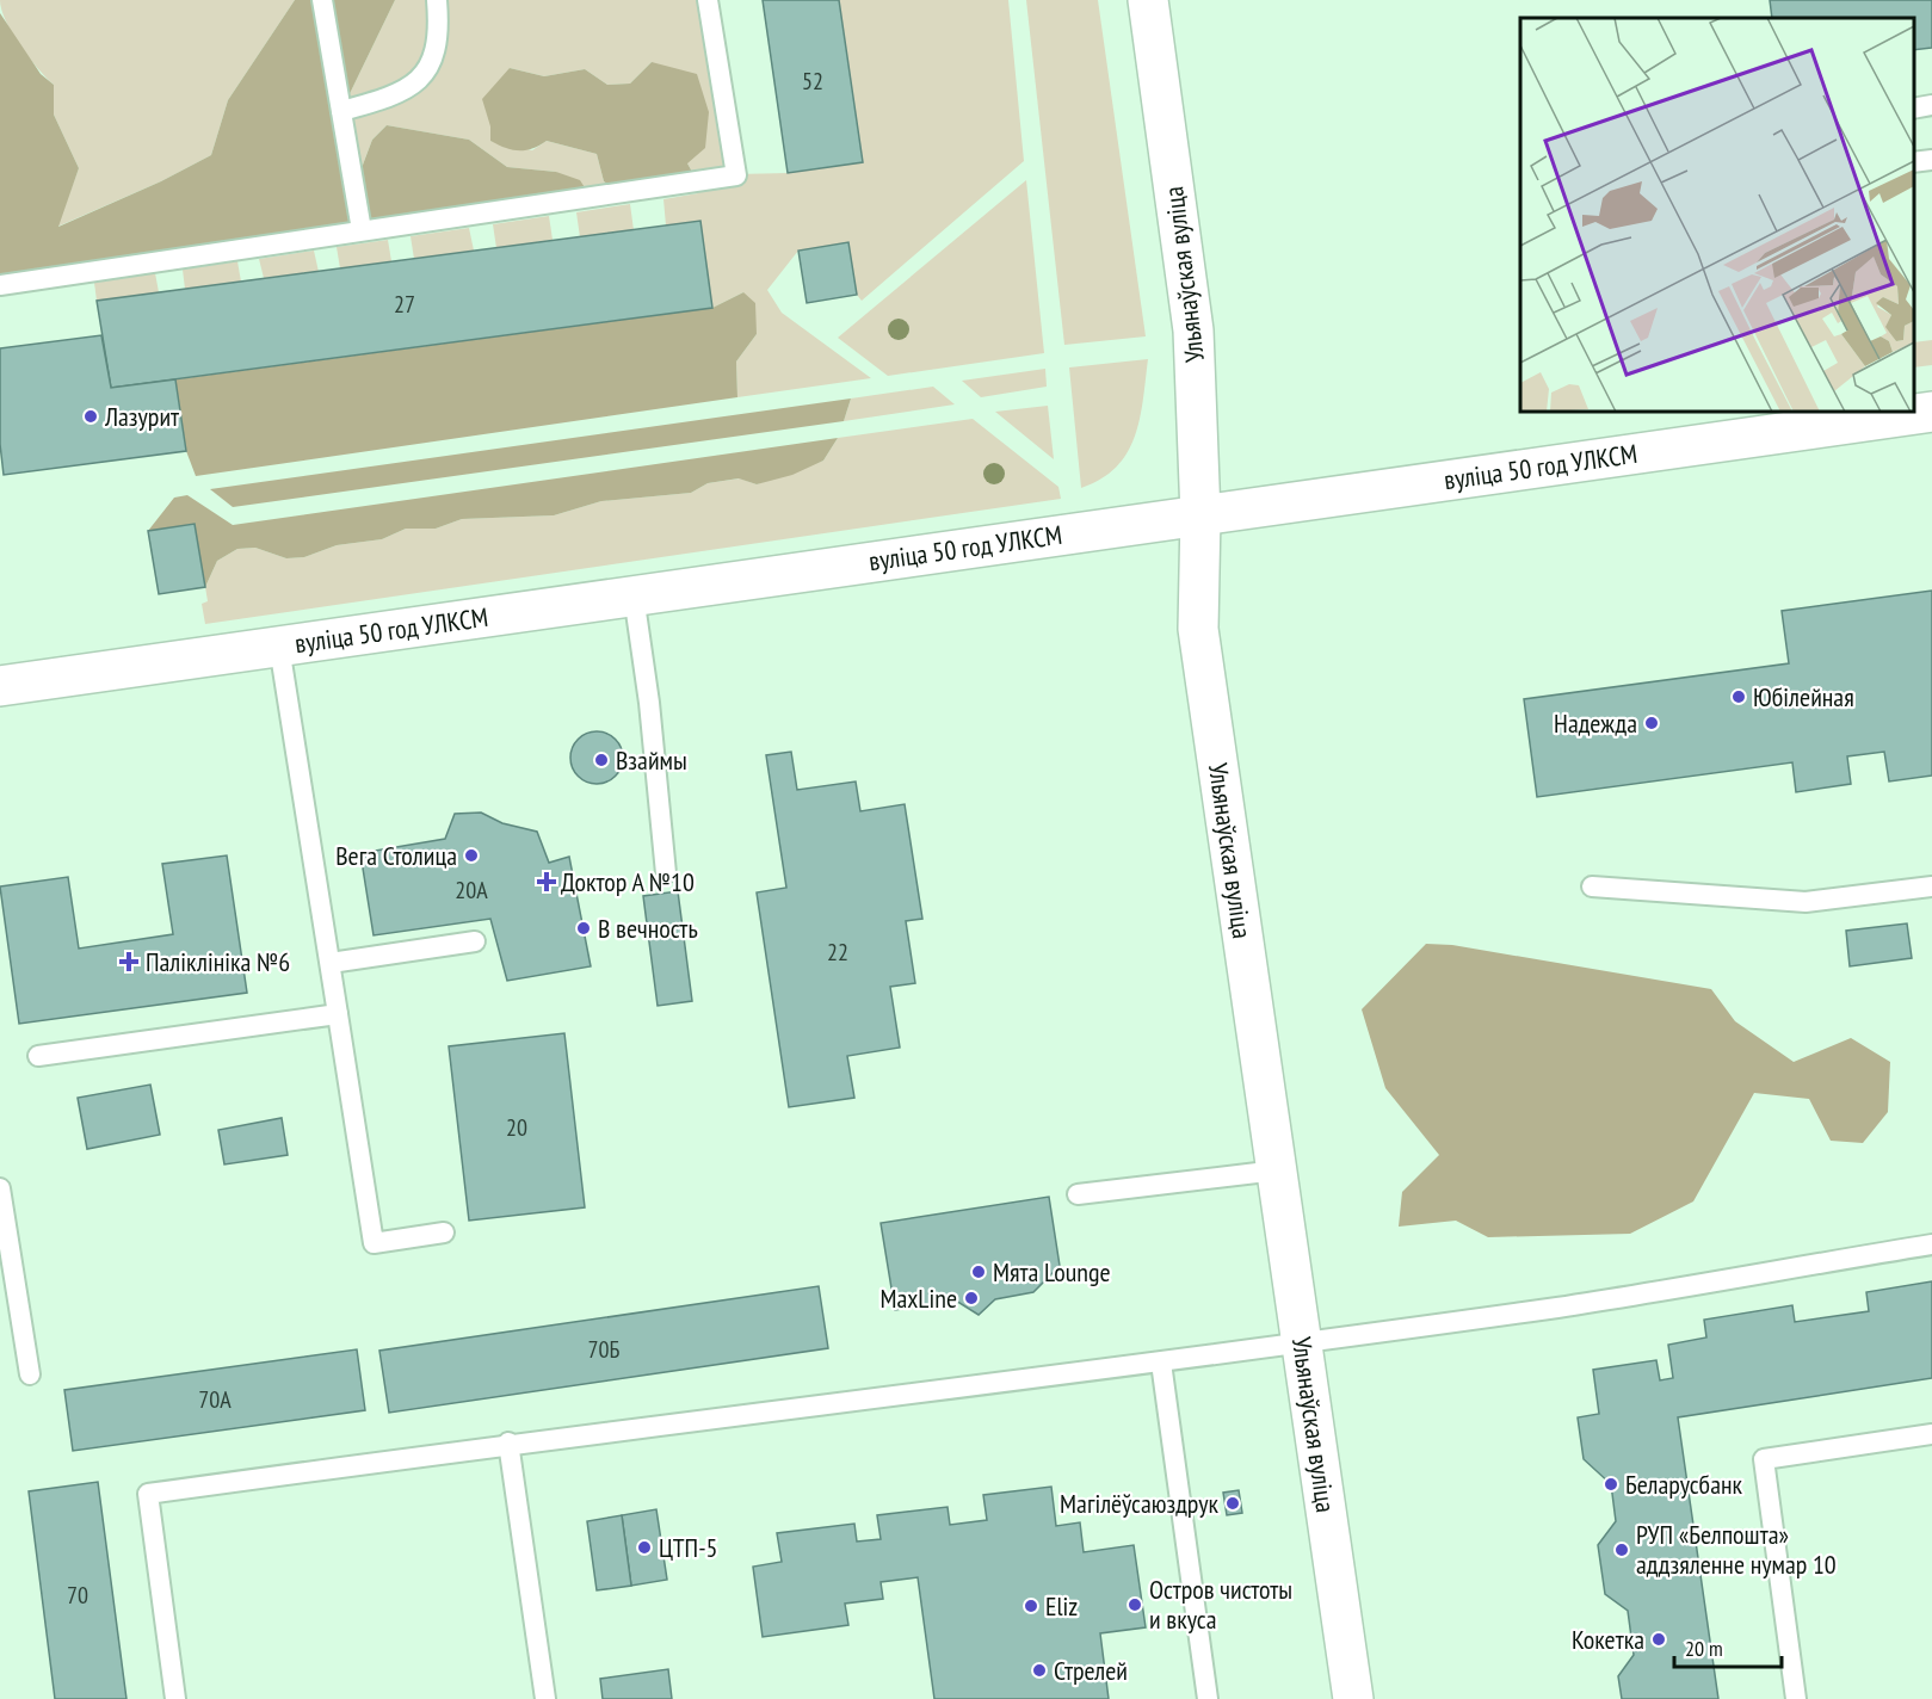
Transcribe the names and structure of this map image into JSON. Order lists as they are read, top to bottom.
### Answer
{
  "streets": {
    "main road": ["Ульянаўская вуліца", "вуліца 50 год УЛКСМ"]
  },
  "crossings": [
    ["Ульянаўская вуліца", "вуліца 50 год УЛКСМ"]
  ],
  "places": {
    "other": [
      "Лазурит",
      "Юбілейная",
      "Надежда",
      "Взаймы",
      "Вега Столица",
      "В вечность",
      "Мята Lounge",
      "MaxLine",
      "Беларусбанк",
      "Магілёўсаюздрук",
      "ЦТП-5",
      "РУП «Белпошта» аддзяленне нумар 10",
      "Остров чистоты и вкуса",
      "Eliz",
      "Кокетка",
      "Стрелей"
    ],
    "health": ["Доктор А №10", "Паліклініка №6"]
  },
  "house_numbers": [
    "52",
    "27",
    "20А",
    "22",
    "20",
    "70Б",
    "70А",
    "70"
  ],
  "scale_bar": "20 m"
}
